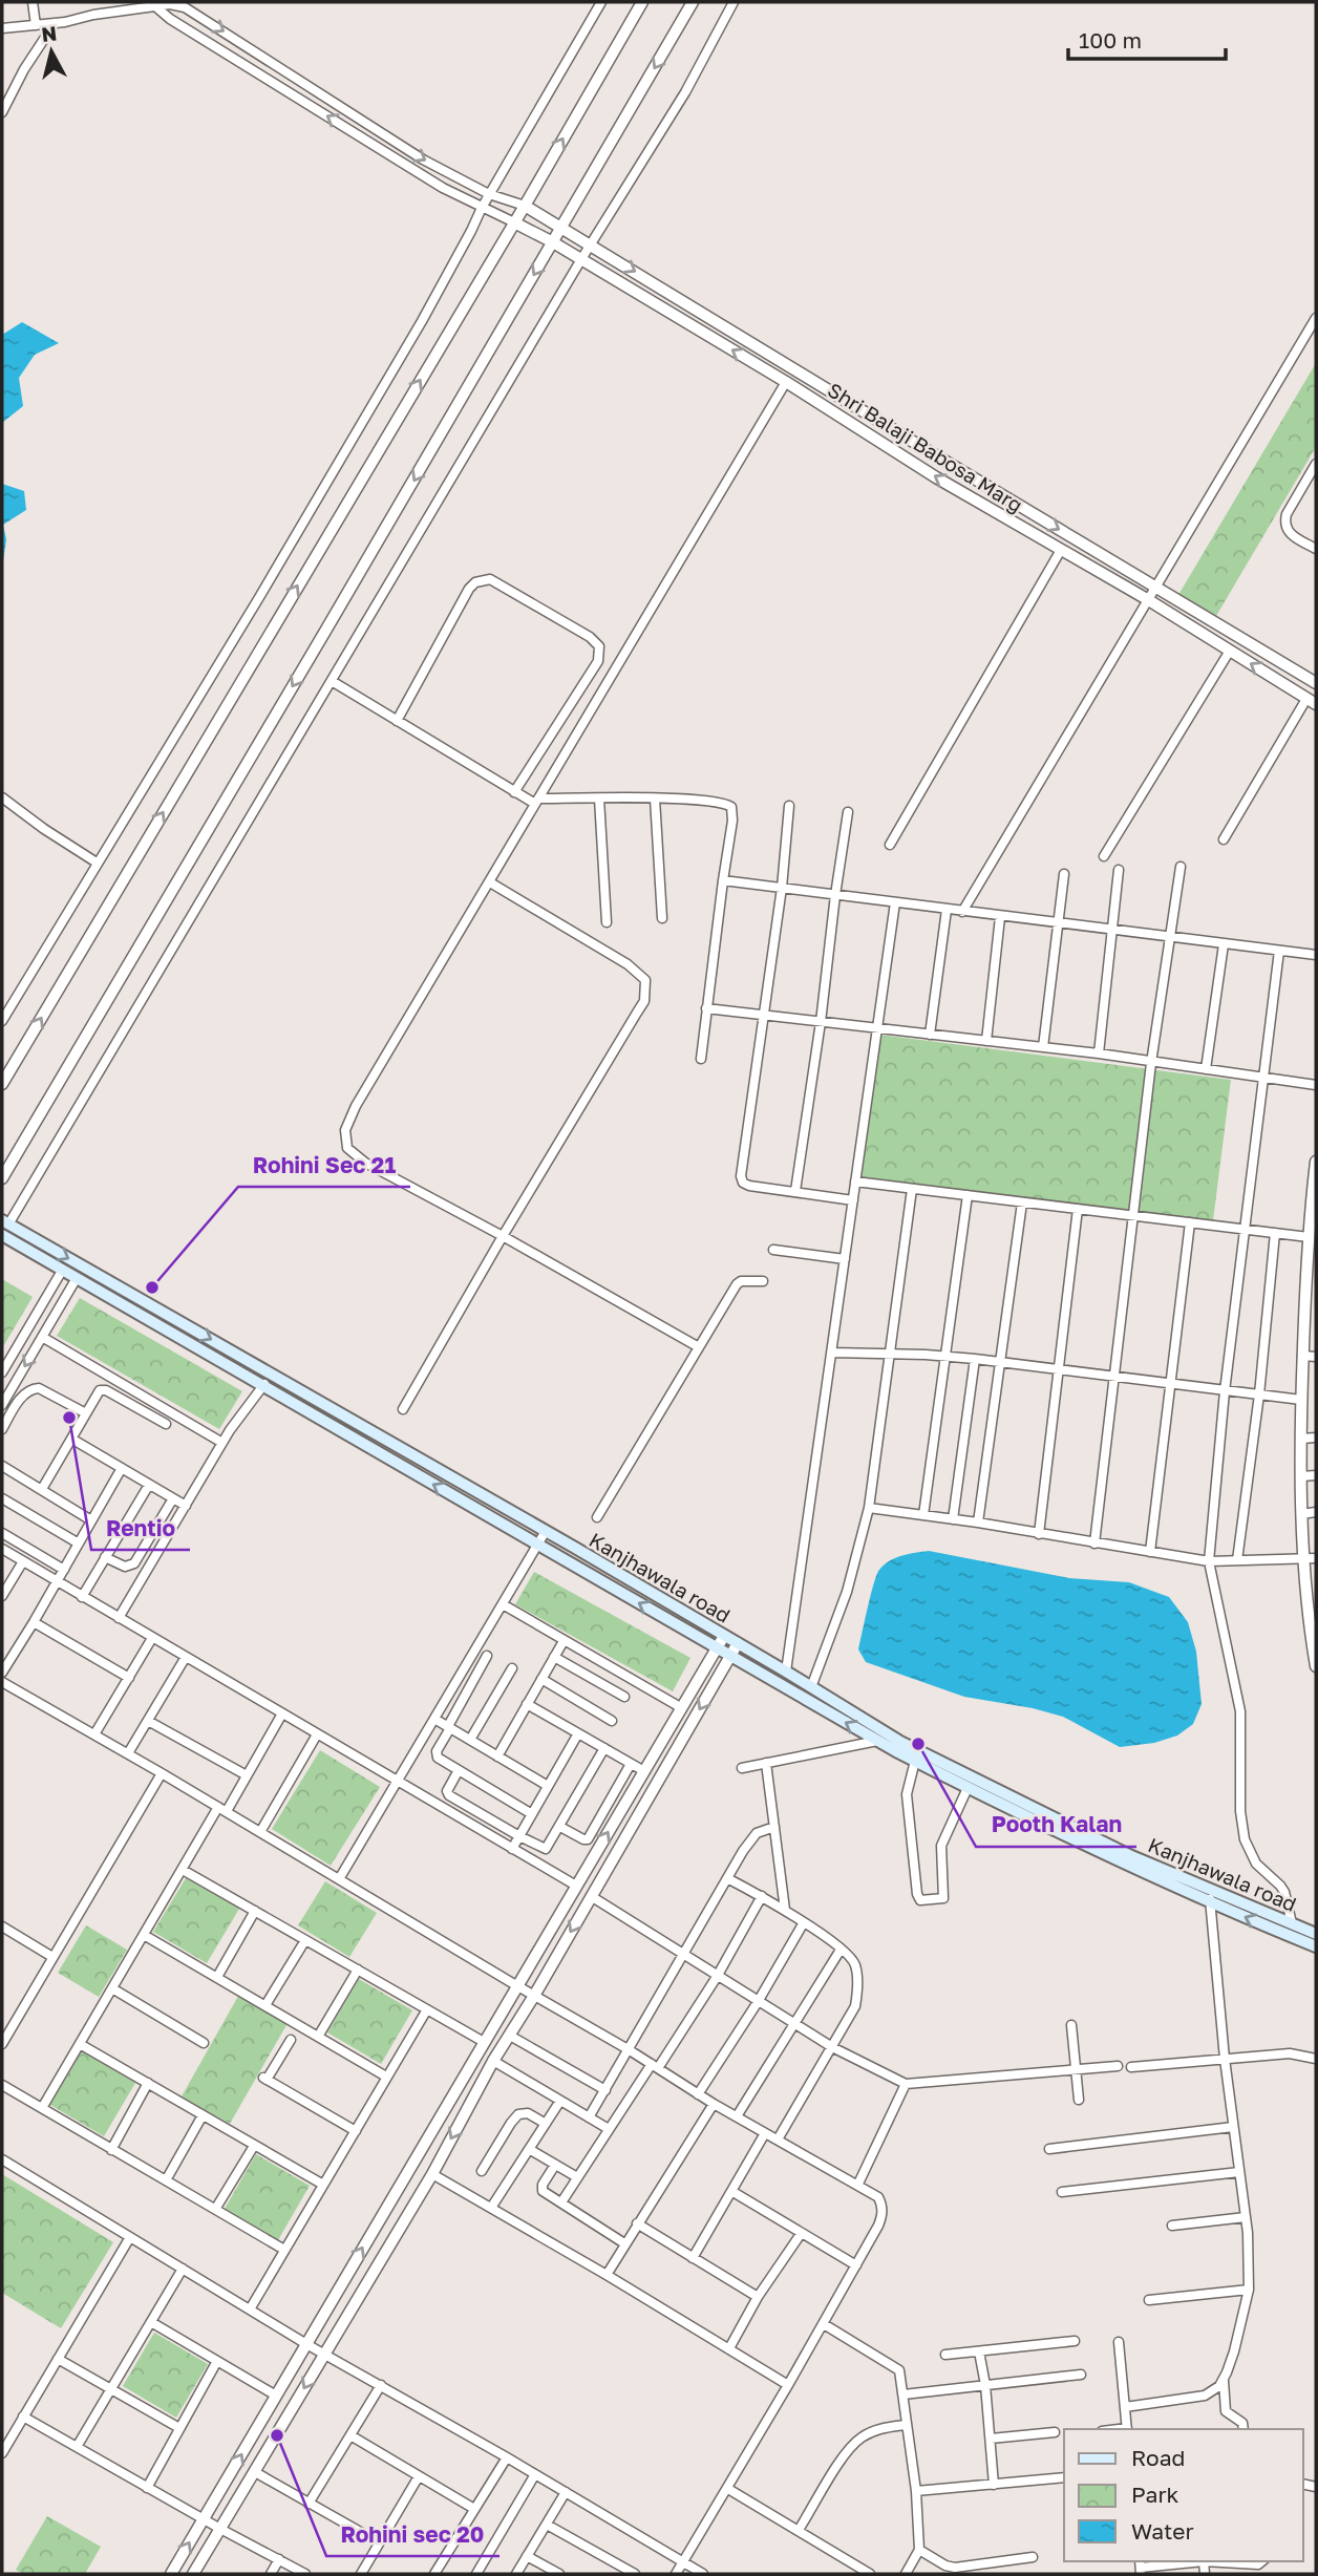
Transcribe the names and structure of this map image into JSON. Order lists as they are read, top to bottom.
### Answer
{
  "streets": {
    "main road": ["Kanjhawala road"],
    "street": ["Shri Balaji Babosa Marg"]
  },
  "places": [
    "Rohini Sec 21",
    "Rentio",
    "Pooth Kalan",
    "Rohini sec 20"
  ],
  "legend": ["Road", "Park", "Water"],
  "scale_bar": "100 m",
  "north": "top"
}
